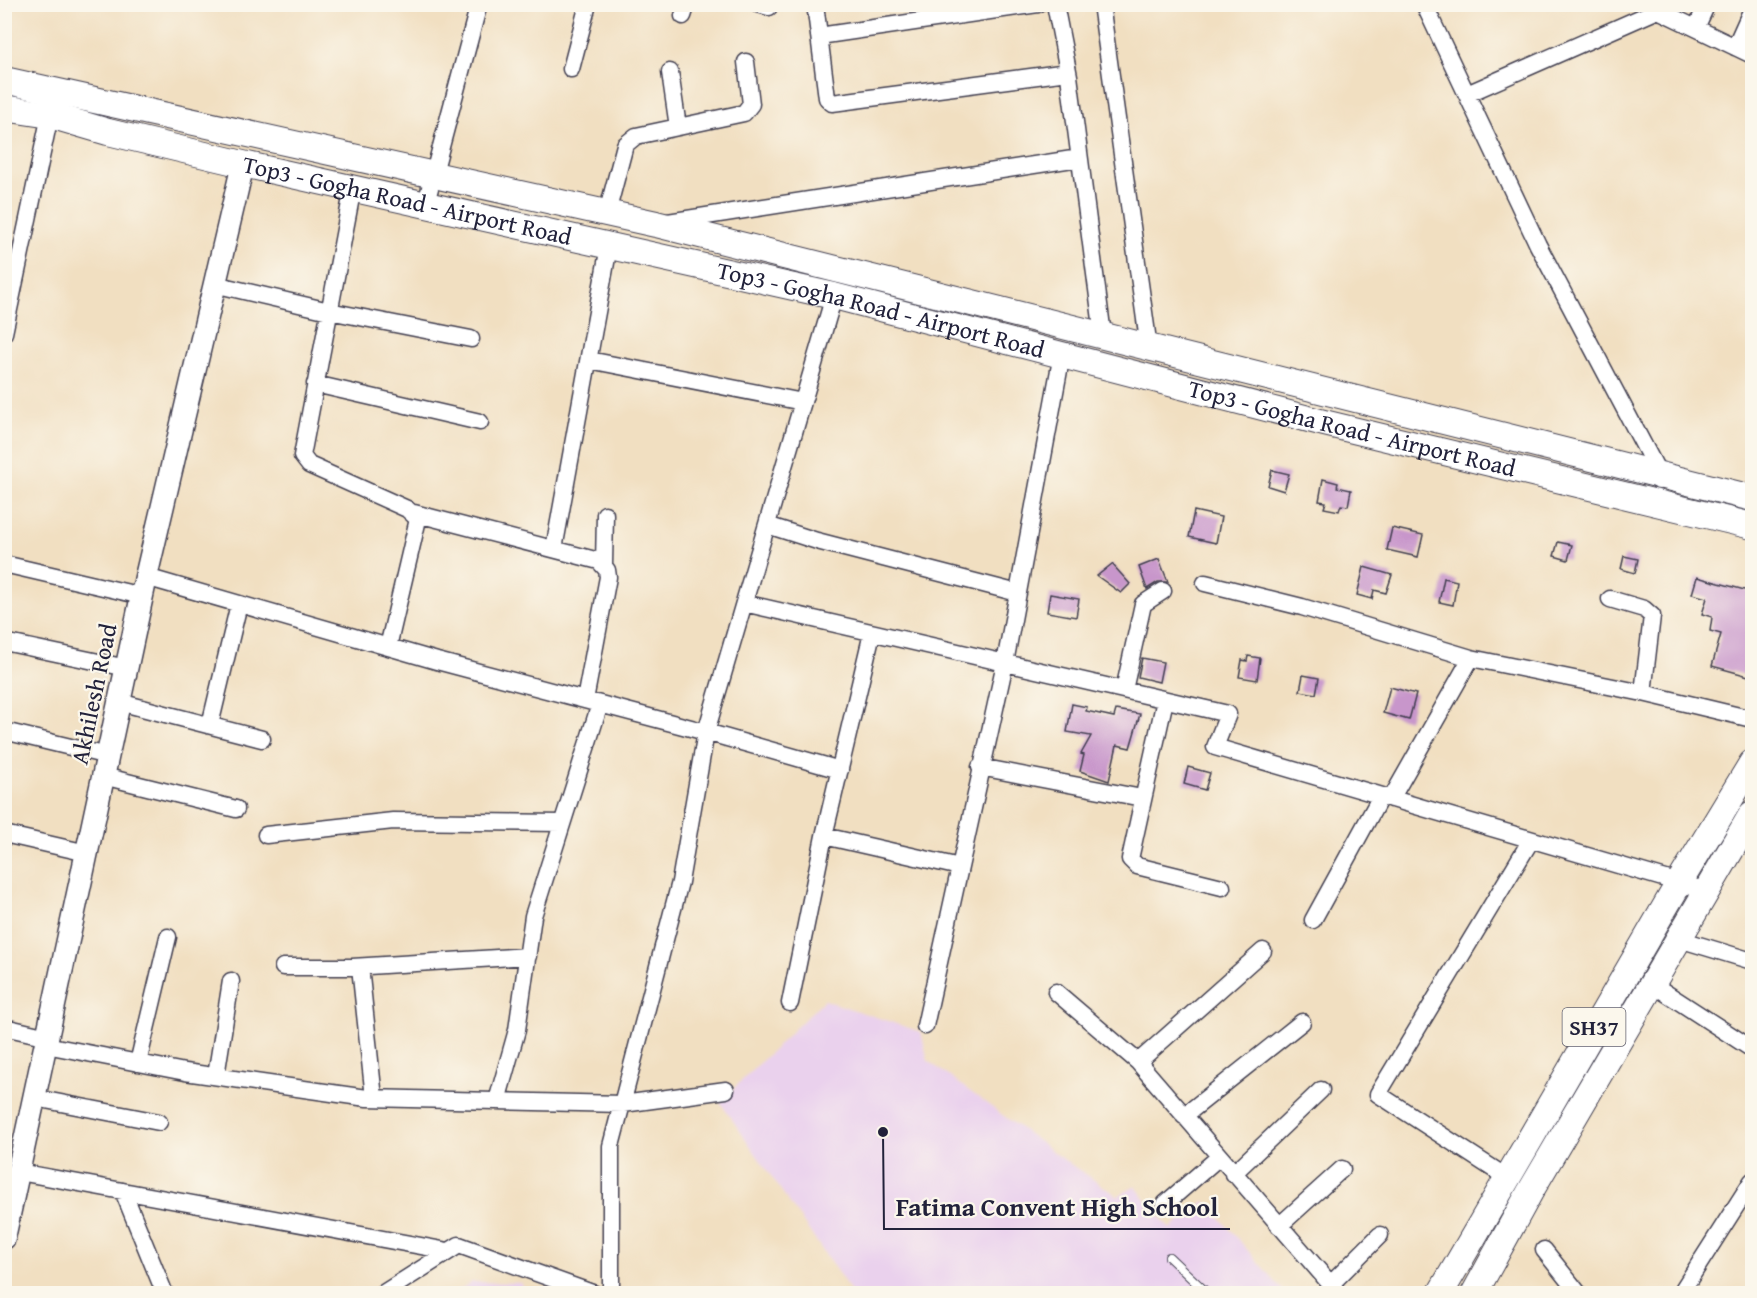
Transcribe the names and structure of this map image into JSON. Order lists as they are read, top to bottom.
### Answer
{
  "streets": {
    "main road": ["Top3 - Gogha Road - Airport Road", "SH37"],
    "street": ["Akhilesh Road"]
  },
  "crossings": [
    ["Top3 - Gogha Road - Airport Road", "Akhilesh Road"]
  ],
  "places": ["Fatima Convent High School"]
}
